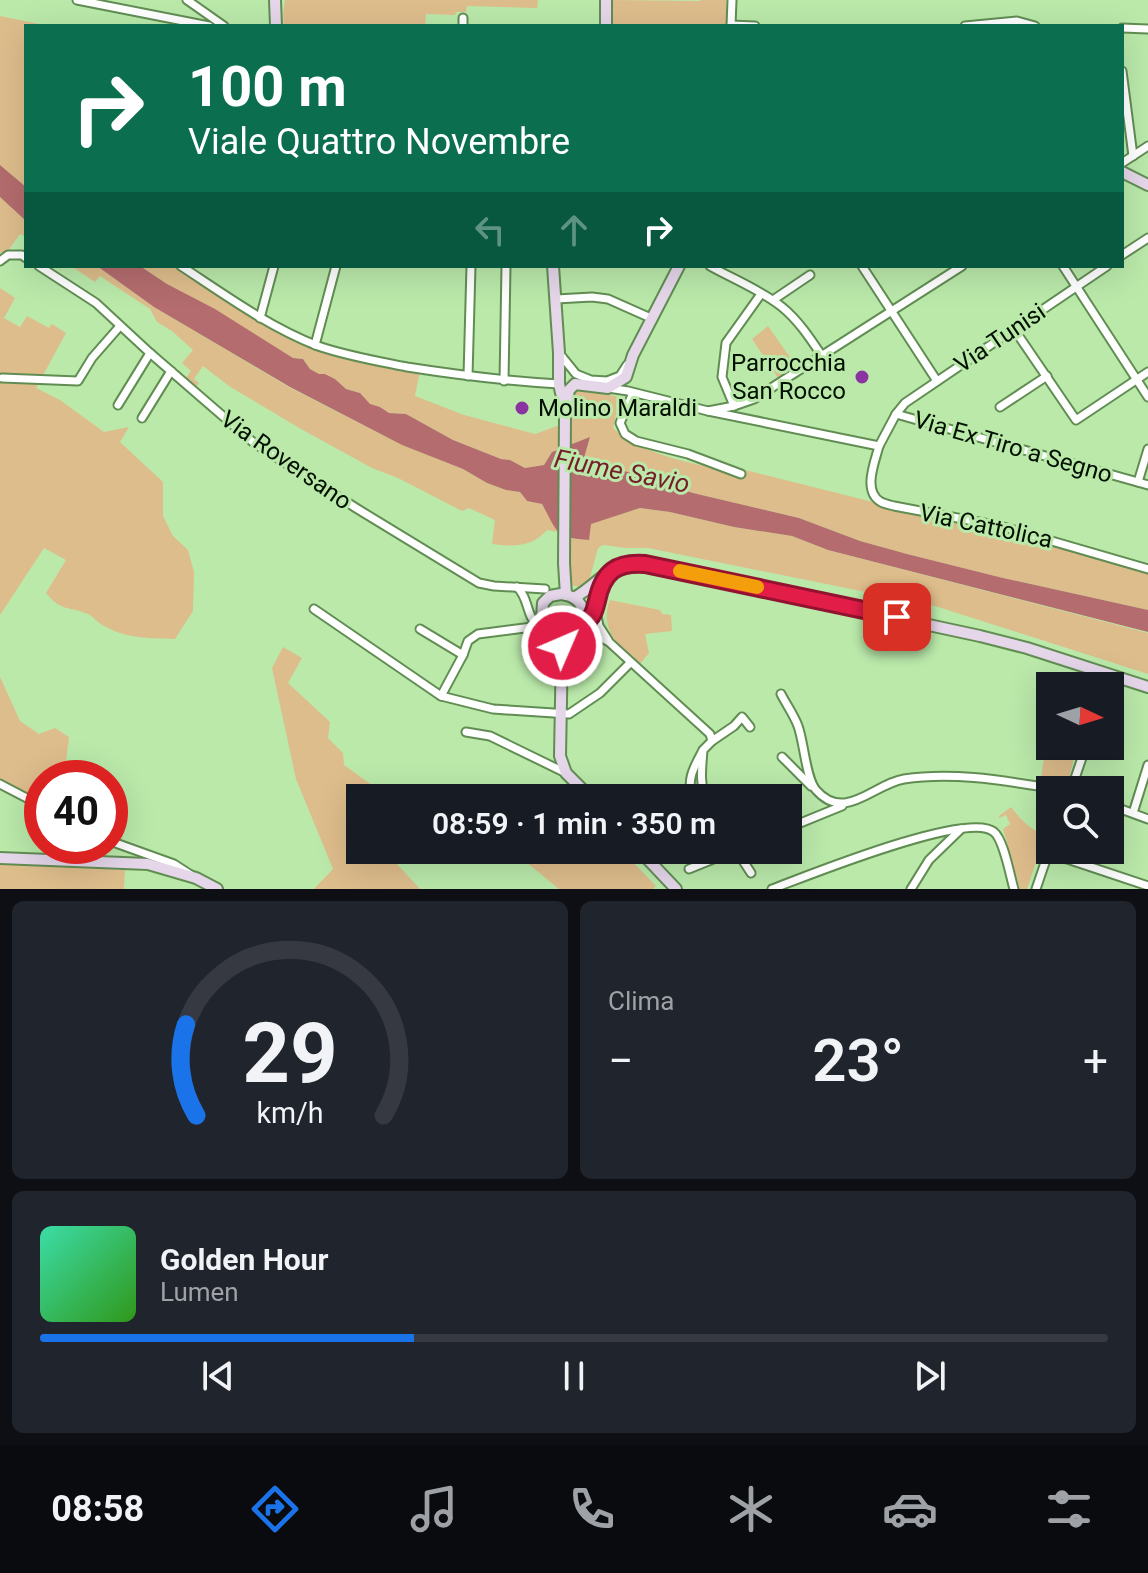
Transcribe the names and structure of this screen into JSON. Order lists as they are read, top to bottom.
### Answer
{
  "streets": {
    "street": [
      "Via Tunisi",
      "Via Ex Tiro a Segno",
      "Via Roversano",
      "Via Cattolica"
    ]
  },
  "crossings": [
    ["Via Tunisi", "Via Ex Tiro a Segno"],
    ["Via Ex Tiro a Segno", "Via Cattolica"]
  ],
  "water": ["Fiume Savio"],
  "places": ["Parrocchia San Rocco", "Molino Maraldi"],
  "north": "right",
  "page": {
    "turn": ["100 m", "Viale Quattro Novembre"],
    "limit": "40",
    "trip": "08:59 · 1 min · 350 m",
    "tile": "Clima",
    "heat": ["−", "23°", "+"],
    "song": ["Golden Hour", "Lumen"],
    "tabs": "08:58",
    "gauge": ["29", "km/h"]
  }
}
